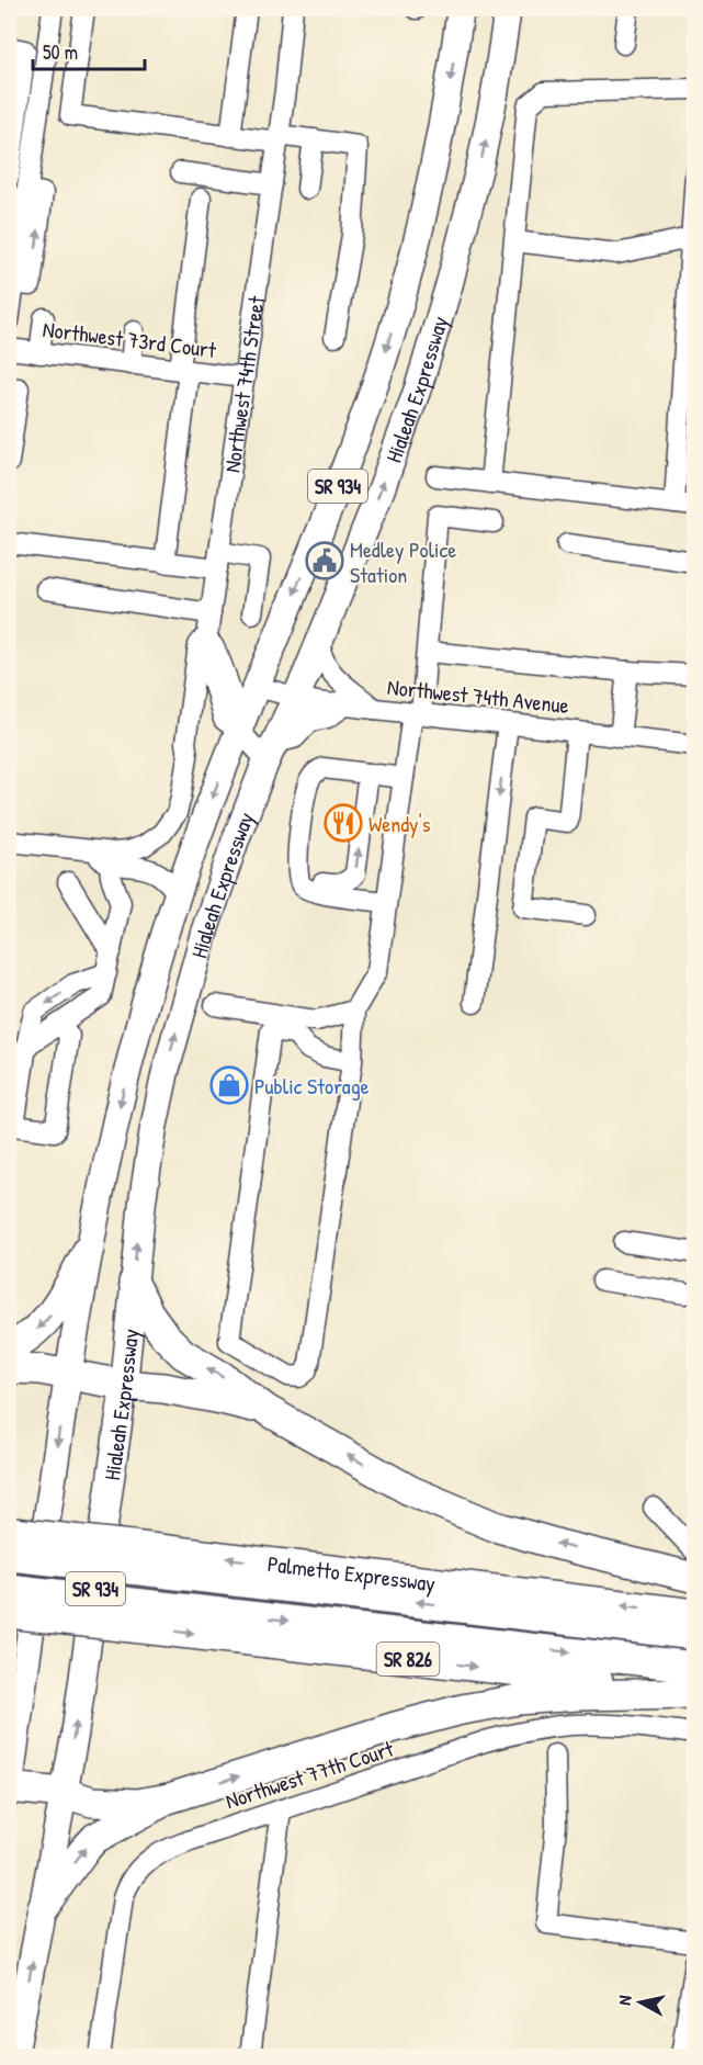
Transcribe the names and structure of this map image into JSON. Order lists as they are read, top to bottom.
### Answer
{
  "streets": {
    "highway": ["Palmetto Expressway", "SR 826"],
    "main road": ["Hialeah Expressway", "SR 934"],
    "street": [
      "Northwest 73rd Court",
      "Northwest 74th Street",
      "Northwest 74th Avenue",
      "Northwest 77th Court"
    ]
  },
  "crossings": [
    ["Northwest 73rd Court", "Northwest 74th Street"],
    ["Hialeah Expressway", "SR 934"],
    ["Hialeah Expressway", "Northwest 74th Avenue"]
  ],
  "places": {
    "public building": ["Medley Police Station"],
    "restaurant": ["Wendy's"],
    "shop": ["Public Storage"]
  },
  "scale_bar": "50 m",
  "north": "left"
}
